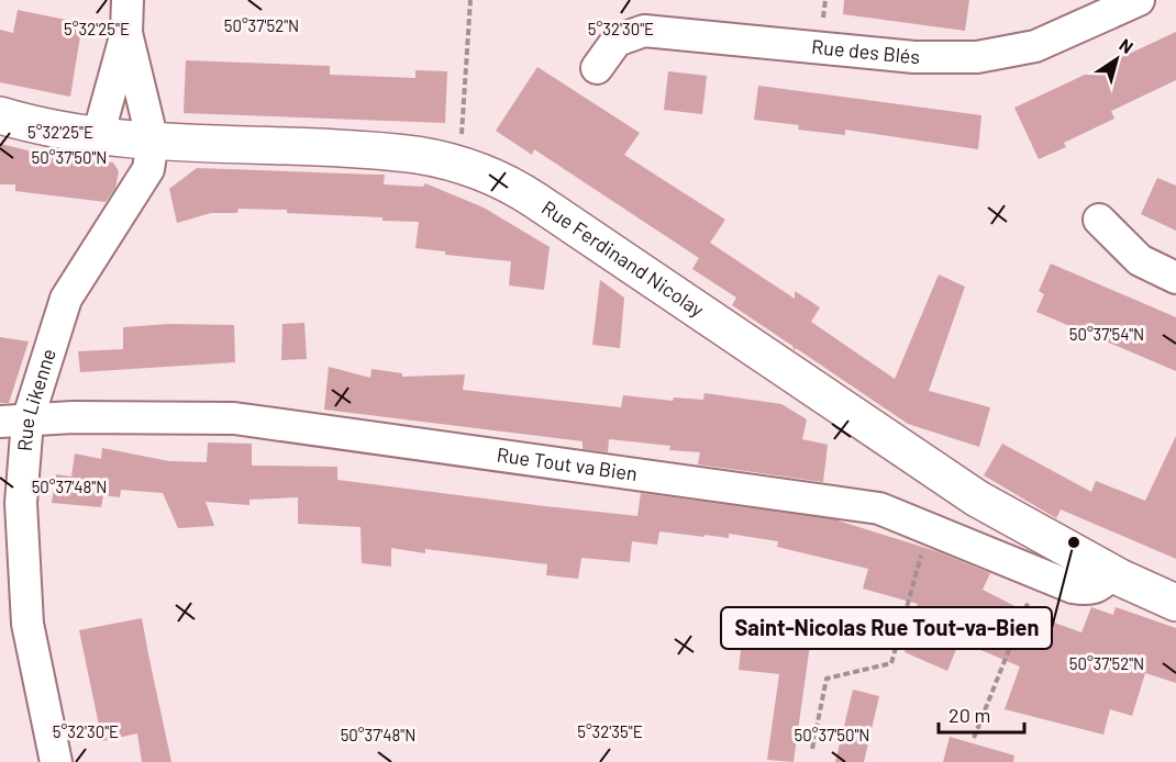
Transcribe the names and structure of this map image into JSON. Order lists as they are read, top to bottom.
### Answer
{
  "streets": {
    "street": [
      "Rue des Blés",
      "Rue Ferdinand Nicolay",
      "Rue Likenne",
      "Rue Tout va Bien"
    ]
  },
  "crossings": [
    ["Rue Ferdinand Nicolay", "Rue Likenne"],
    ["Rue Ferdinand Nicolay", "Rue Tout va Bien"],
    ["Rue Likenne", "Rue Tout va Bien"]
  ],
  "places": ["Saint-Nicolas Rue Tout-va-Bien"],
  "scale_bar": "20 m",
  "north": "top right",
  "coordinates": [
    "50°37'52\"N",
    "5°32'25\"E",
    "5°32'30\"E",
    "50°37'50\"N",
    "50°37'54\"N",
    "50°37'48\"N",
    "5°32'35\"E"
  ]
}
